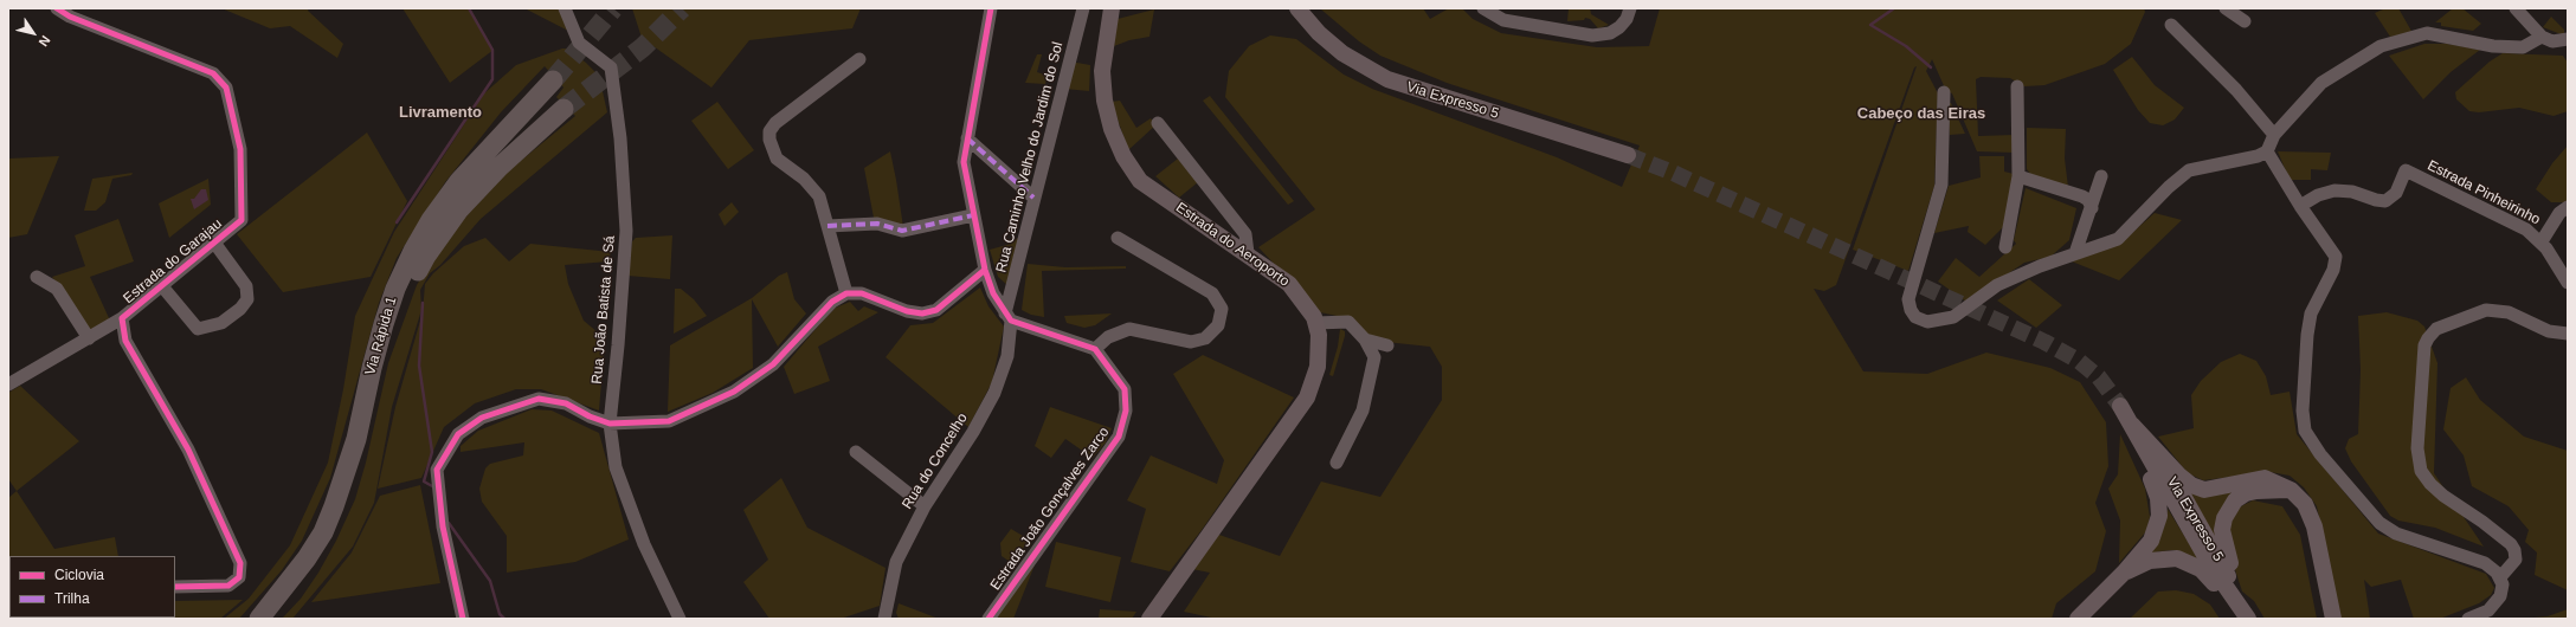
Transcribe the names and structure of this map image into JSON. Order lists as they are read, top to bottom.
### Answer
{
  "streets": {
    "highway": ["Via Rápida 1"],
    "main road": ["Via Expresso 5", "Estrada do Aeroporto"],
    "street": [
      "Rua Caminho Velho do Jardim do Sol",
      "Estrada Pinheirinho",
      "Estrada do Garajau",
      "Rua João Batista de Sá",
      "Rua do Concelho",
      "Estrada João Gonçalves Zarco"
    ]
  },
  "crossings": [
    ["Rua Caminho Velho do Jardim do Sol", "Rua do Concelho"]
  ],
  "districts": ["Livramento", "Cabeço das Eiras"],
  "legend": ["Ciclovia", "Trilha"],
  "north": "bottom right"
}
